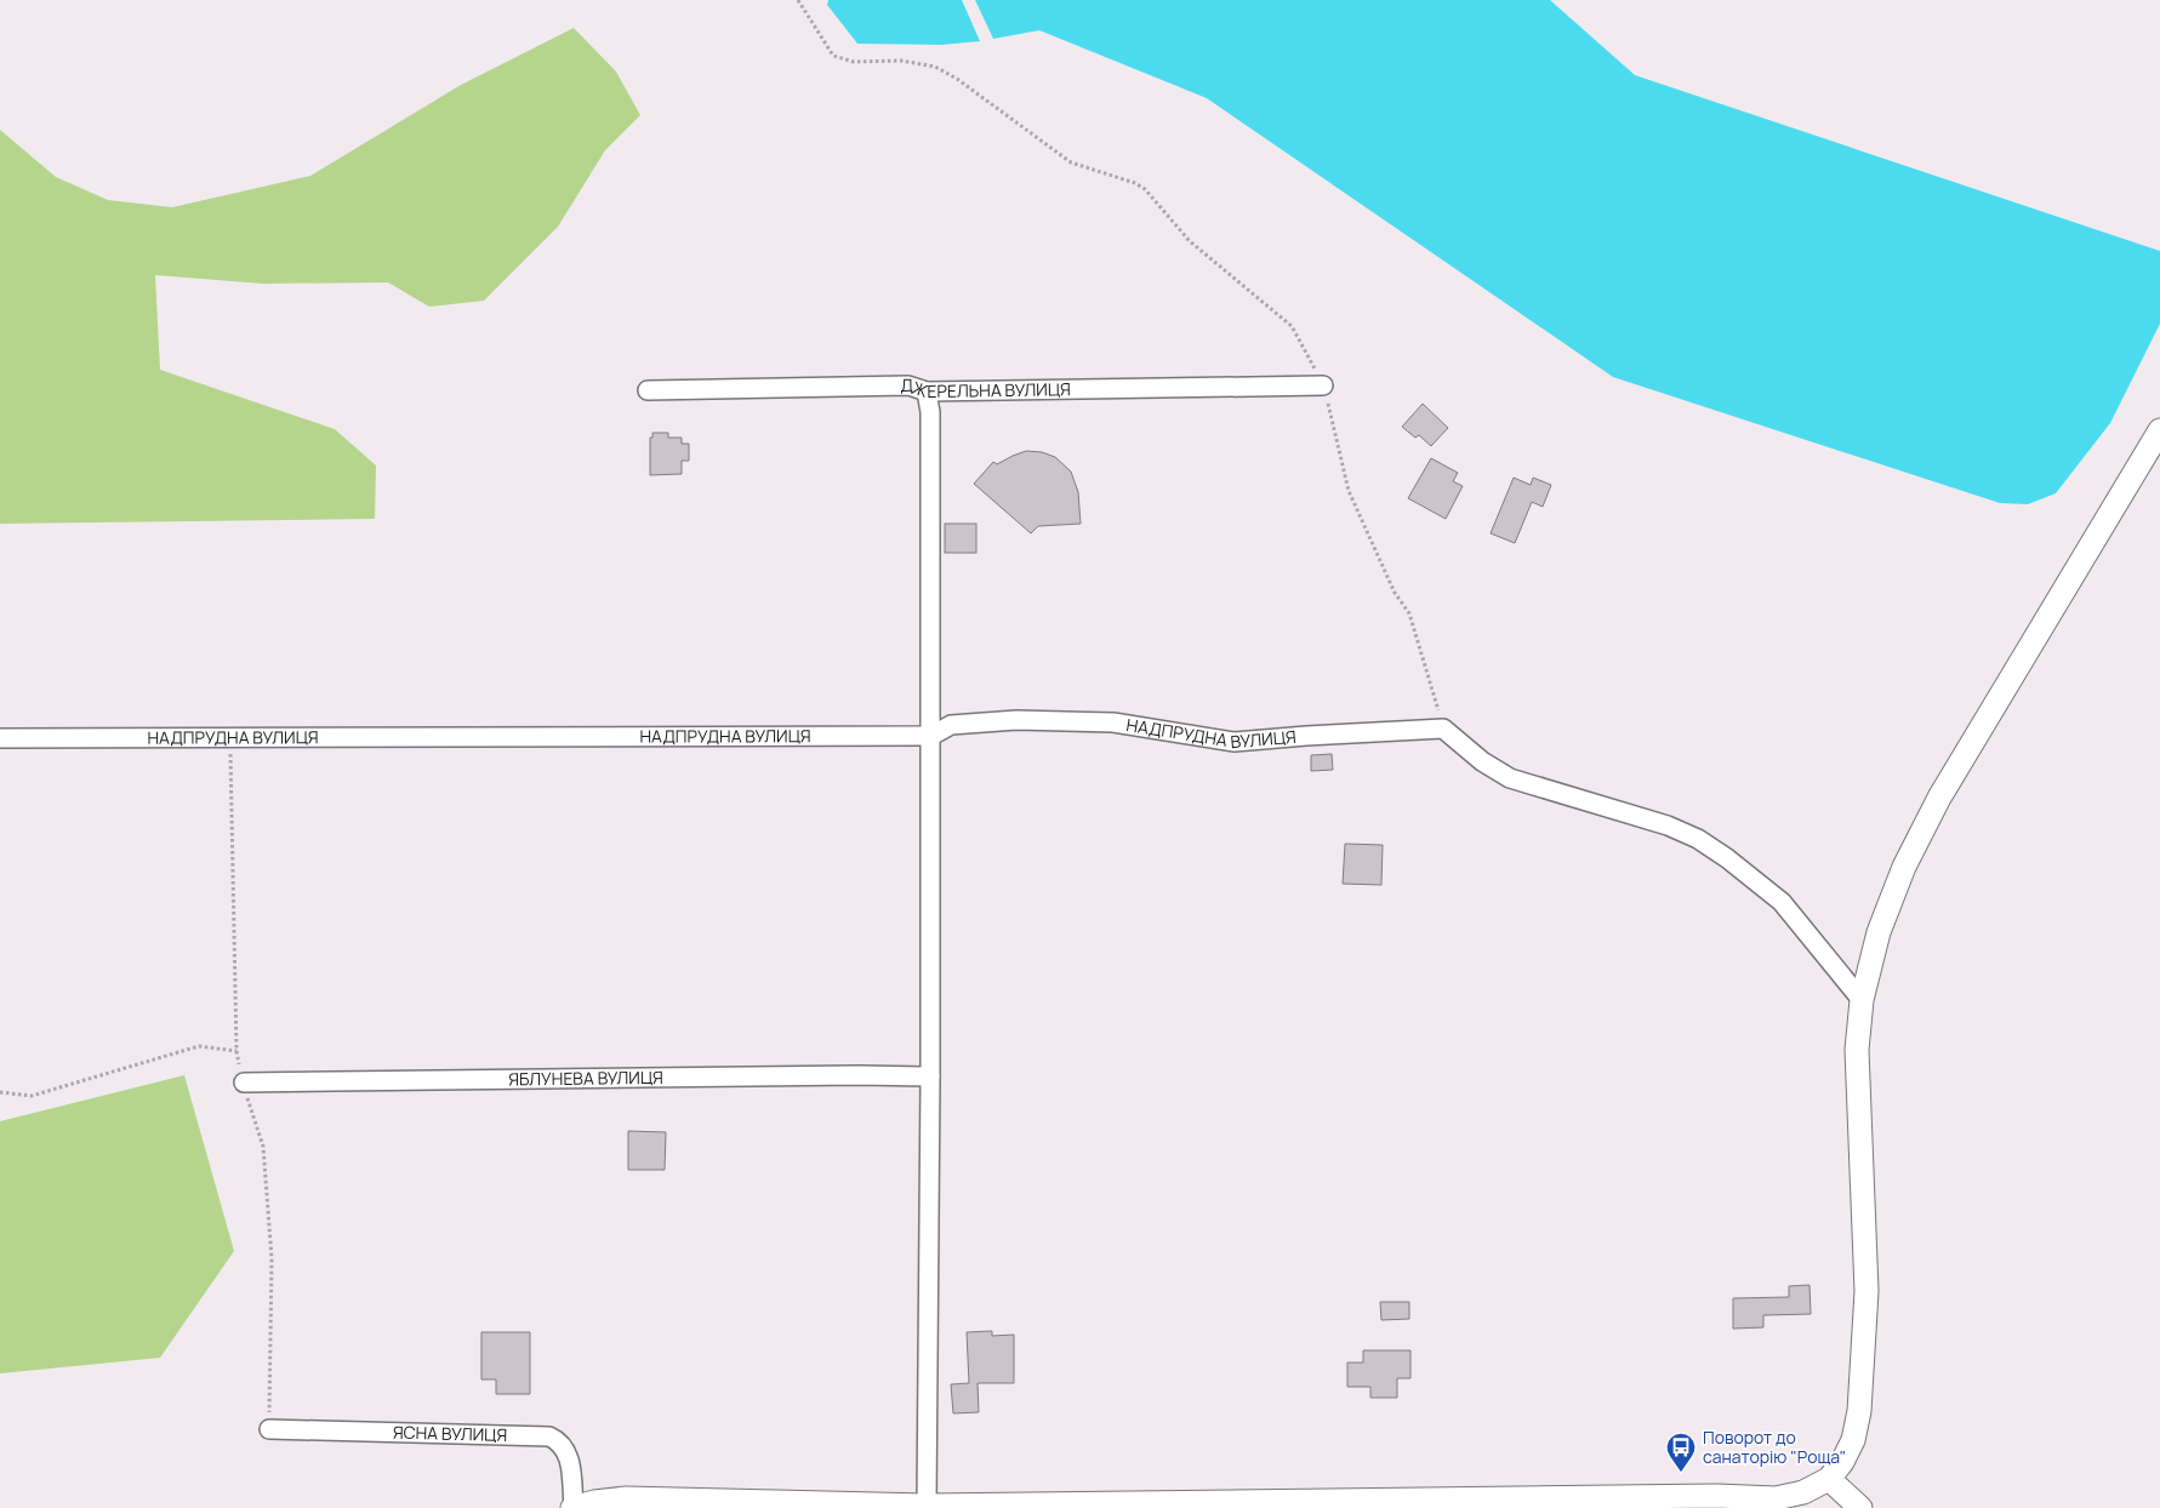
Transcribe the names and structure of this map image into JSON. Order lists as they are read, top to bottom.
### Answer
{
  "streets": {
    "street": [
      "ДЖЕРЕЛЬНА ВУЛИЦЯ",
      "НАДПРУДНА ВУЛИЦЯ",
      "ЯБЛУНЕВА ВУЛИЦЯ",
      "ЯСНА ВУЛИЦЯ"
    ]
  },
  "places": {
    "bus stop": ["Поворот до санаторію \"Роща\""]
  }
}
